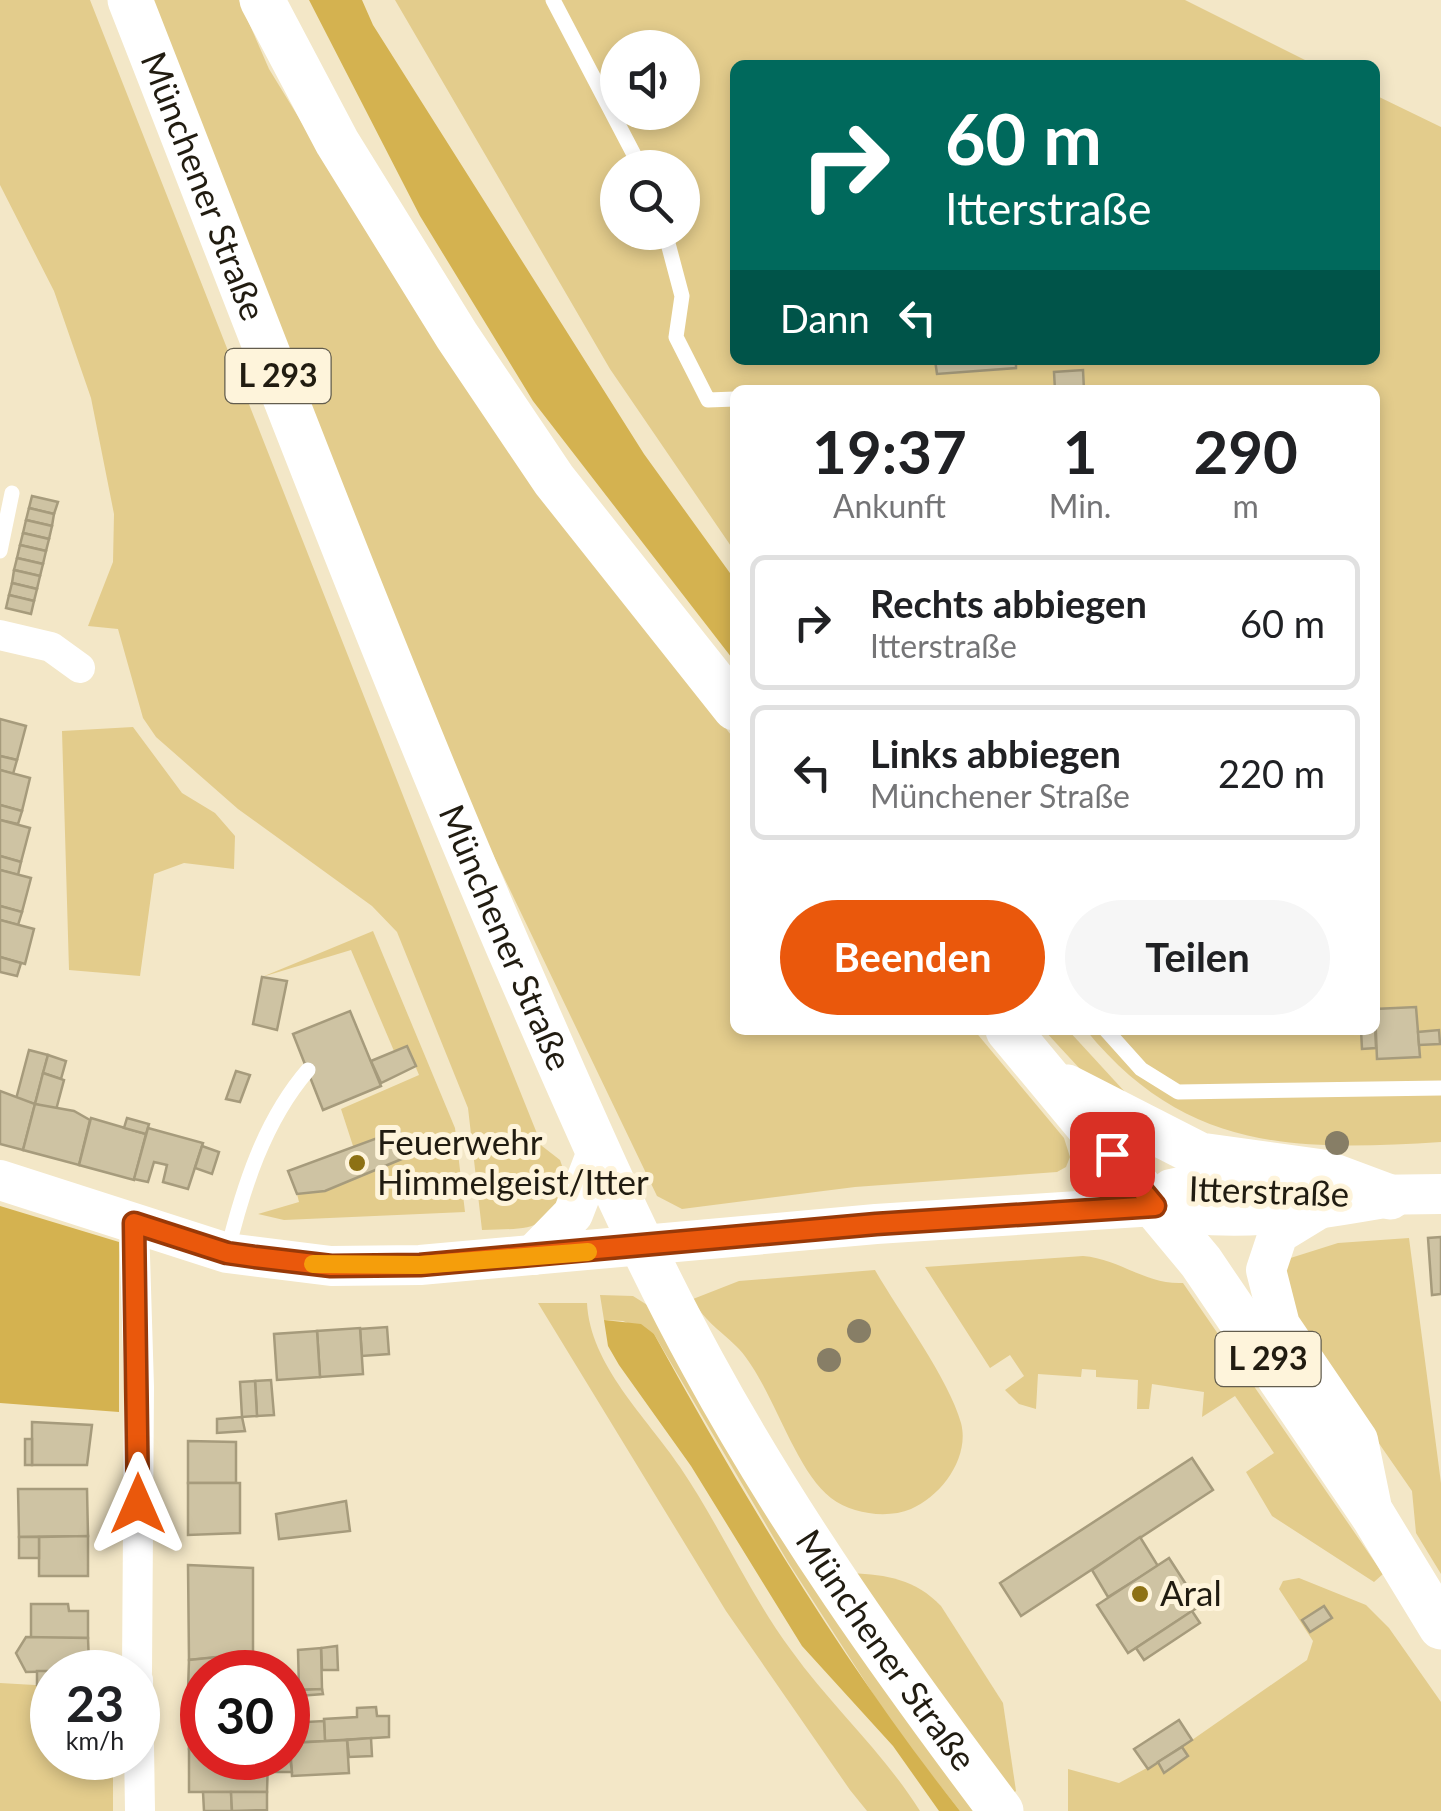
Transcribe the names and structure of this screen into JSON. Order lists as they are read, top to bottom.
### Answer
{
  "streets": {
    "main road": ["Münchener Straße", "L 293"],
    "street": ["Itterstraße"]
  },
  "crossings": [
    ["Münchener Straße", "Itterstraße"],
    ["L 293", "Itterstraße"]
  ],
  "places": ["Feuerwehr Himmelgeist/Itter", "Aral"],
  "page": {
    "turn": ["60 m", "Itterstraße"],
    "then": "Dann",
    "eta": [
      "19:37",
      "Ankunft",
      "1",
      "Min.",
      "290",
      "m"
    ],
    "list": [
      {
        "name": "Rechts abbiegen",
        "note": "Itterstraße",
        "value": "60 m"
      },
      {
        "name": "Links abbiegen",
        "note": "Münchener Straße",
        "value": "220 m"
      }
    ],
    "buttons": ["Beenden", "Teilen"],
    "speed": "23 km/h",
    "limit": "30"
  }
}
